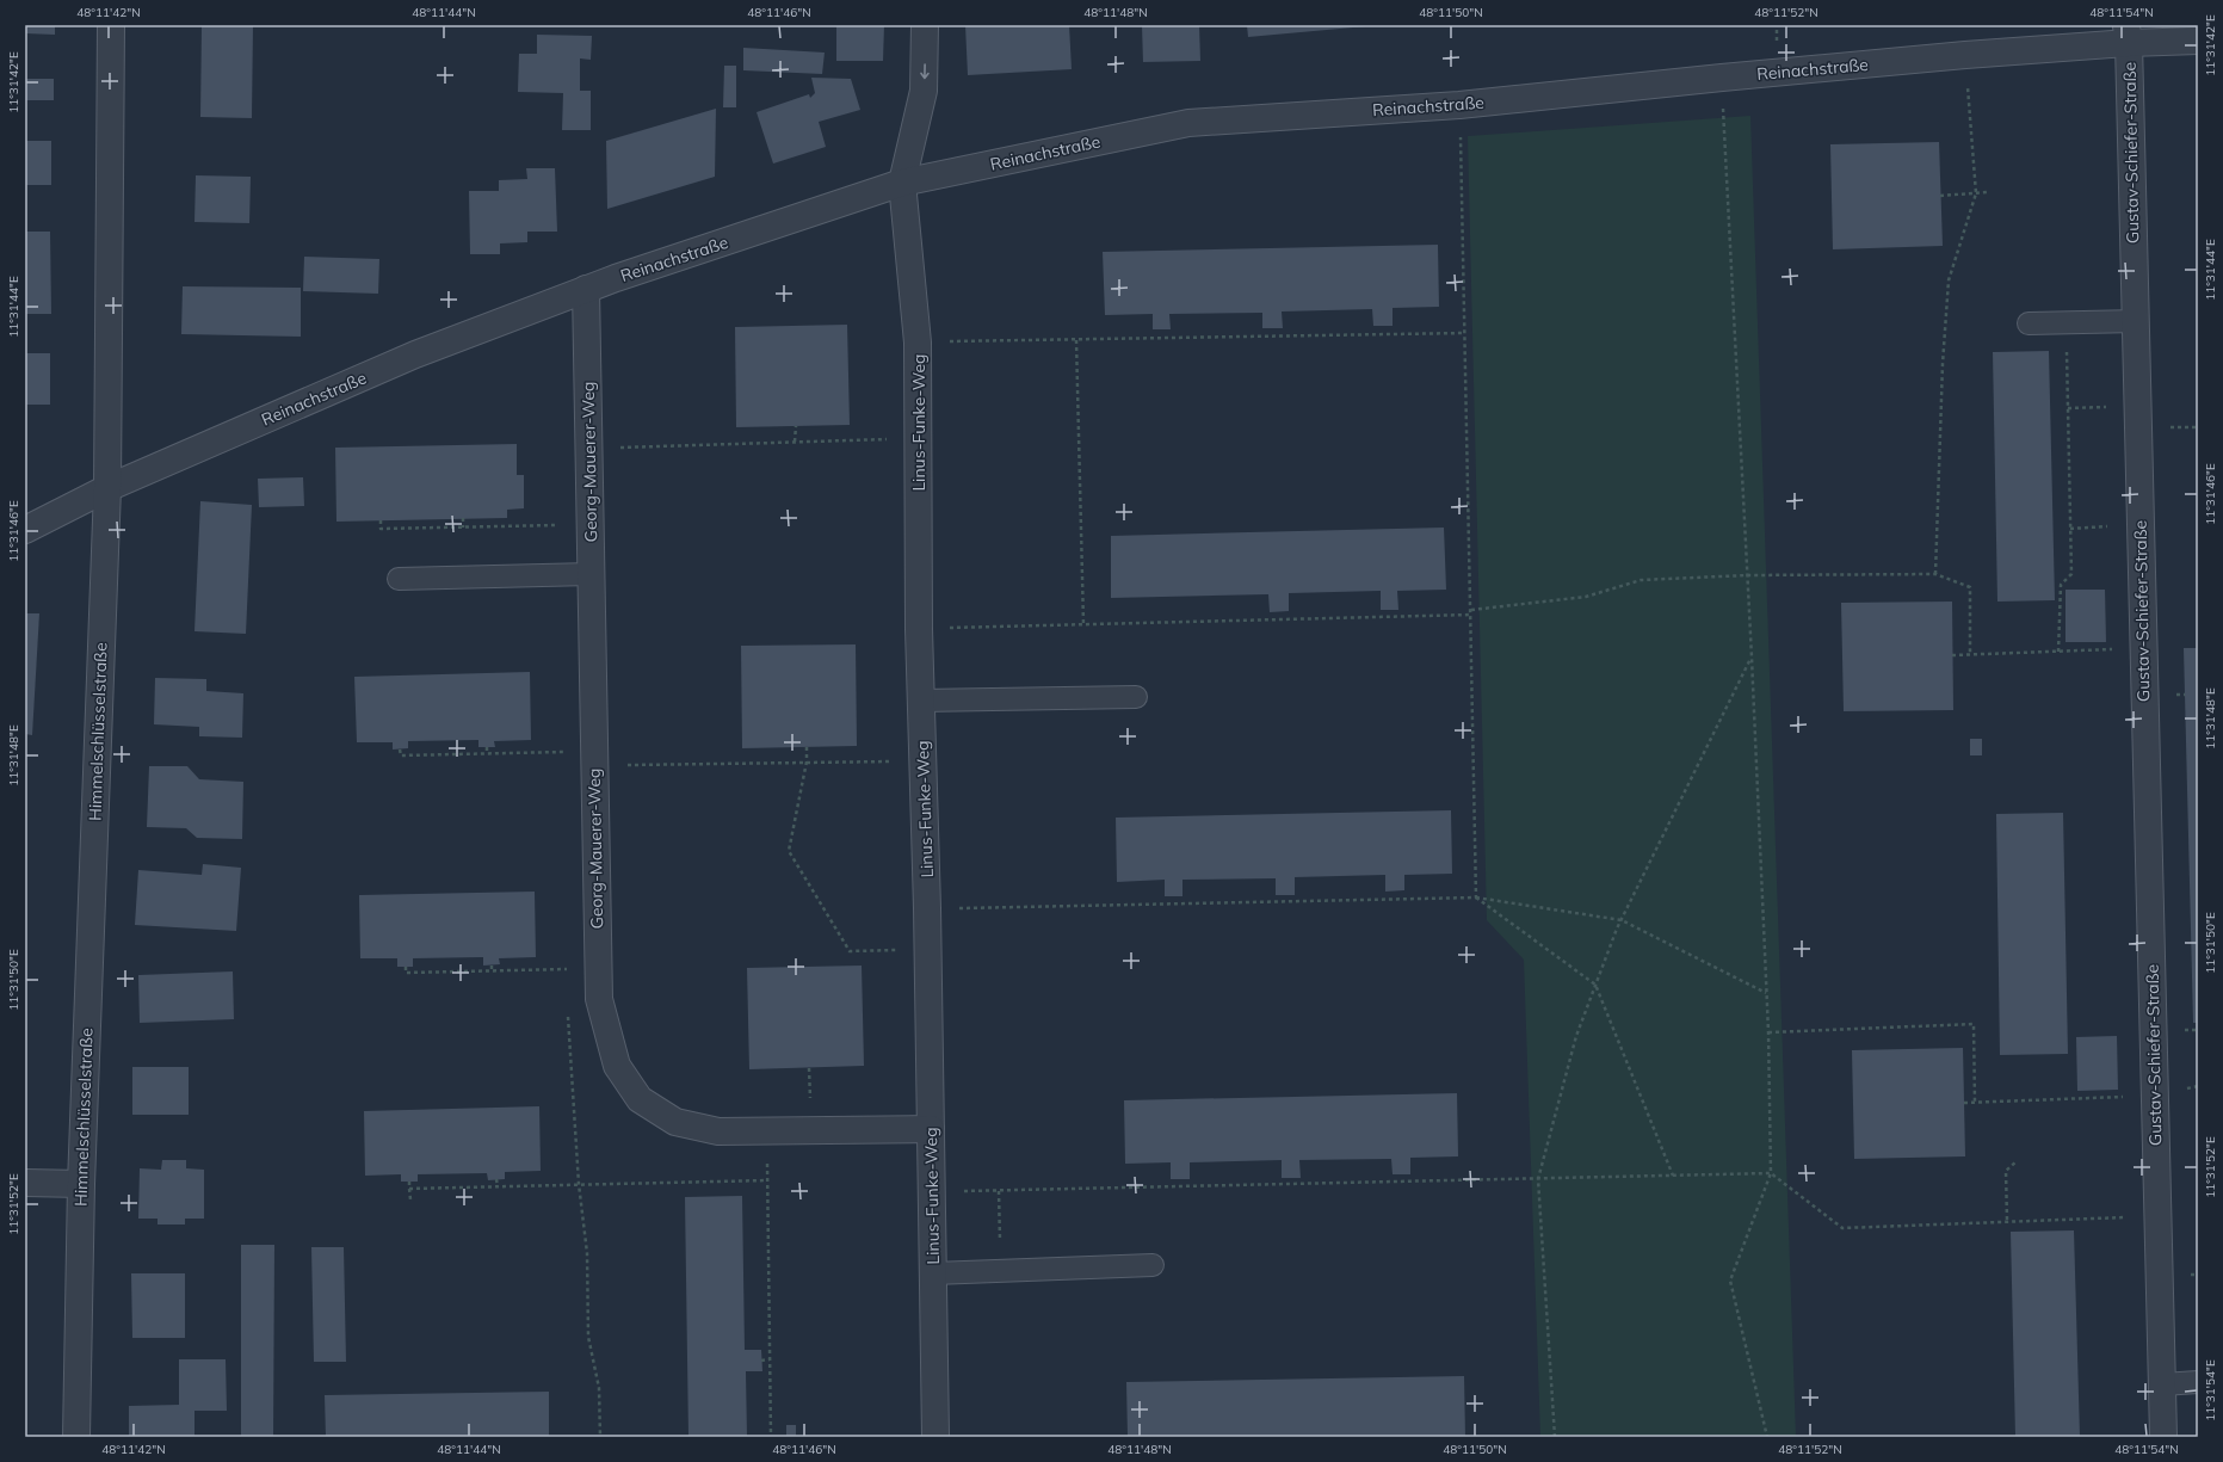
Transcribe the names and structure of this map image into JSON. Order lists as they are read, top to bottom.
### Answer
{
  "streets": {
    "street": [
      "Reinachstraße",
      "Gustav-Schiefer-Straße",
      "Linus-Funke-Weg",
      "Georg-Mauerer-Weg",
      "Himmelschlüsselstraße"
    ]
  },
  "crossings": [
    ["Reinachstraße", "Gustav-Schiefer-Straße"],
    ["Reinachstraße", "Linus-Funke-Weg"],
    ["Reinachstraße", "Georg-Mauerer-Weg"],
    ["Reinachstraße", "Himmelschlüsselstraße"],
    ["Linus-Funke-Weg", "Georg-Mauerer-Weg"]
  ],
  "coordinates": [
    "48°11'42\"N",
    "48°11'44\"N",
    "48°11'46\"N",
    "48°11'48\"N",
    "48°11'50\"N",
    "48°11'52\"N",
    "48°11'54\"N",
    "11°31'42\"E",
    "11°31'44\"E",
    "11°31'46\"E",
    "11°31'48\"E",
    "11°31'50\"E",
    "11°31'52\"E",
    "11°31'54\"E"
  ]
}
